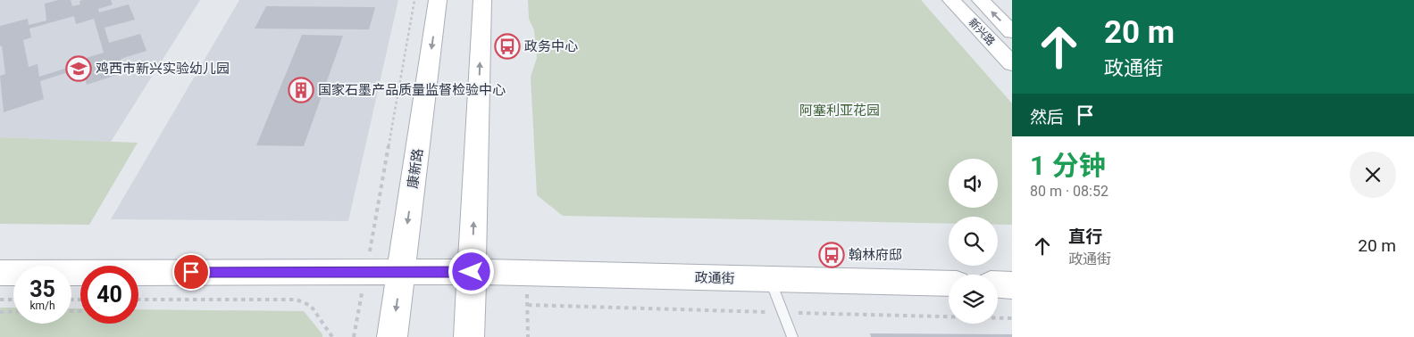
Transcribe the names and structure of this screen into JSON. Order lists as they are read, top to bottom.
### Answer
{
  "streets": {
    "main road": ["新兴路", "康新路", "政通街"]
  },
  "crossings": [
    ["康新路", "政通街"]
  ],
  "parks": ["阿塞利亚花园"],
  "places": {
    "bus stop": ["政务中心", "翰林府邸"],
    "school or university": ["鸡西市新兴实验幼儿园"],
    "building": ["国家石墨产品质量监督检验中心"]
  },
  "page": {
    "turn": ["20 m", "政通街"],
    "then": "然后",
    "heading": ["1 分钟", "80 m · 08:52"],
    "list": [
      {
        "name": "直行",
        "note": "政通街",
        "value": "20 m"
      }
    ],
    "speed": "35 km/h",
    "limit": "40"
  }
}
